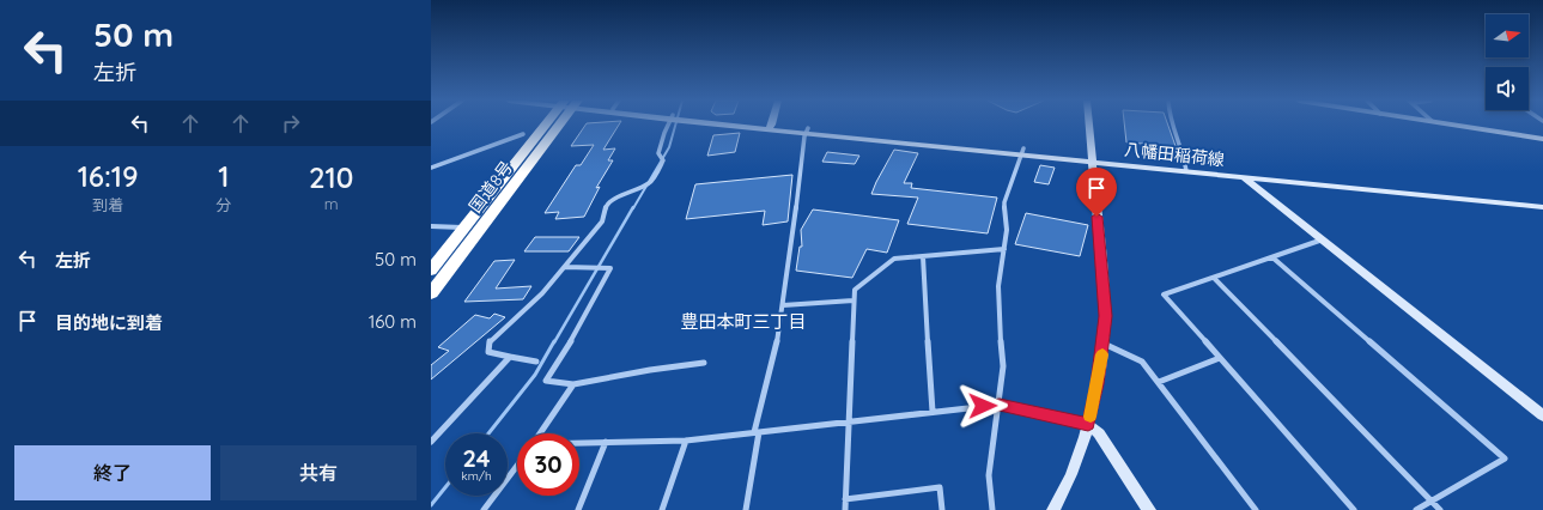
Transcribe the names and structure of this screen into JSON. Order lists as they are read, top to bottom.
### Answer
{
  "streets": {
    "highway": ["国道8号"],
    "main road": ["八幡田稲荷線"]
  },
  "districts": ["豊田本町三丁目"],
  "north": "right",
  "page": {
    "turn": ["50 m", "左折"],
    "eta": [
      "16:19",
      "到着",
      "1",
      "分",
      "210",
      "m"
    ],
    "list": [
      {
        "name": "左折",
        "value": "50 m"
      },
      {
        "name": "目的地に到着",
        "value": "160 m"
      }
    ],
    "speed": "24 km/h",
    "limit": "30",
    "buttons": ["終了", "共有"]
  }
}
